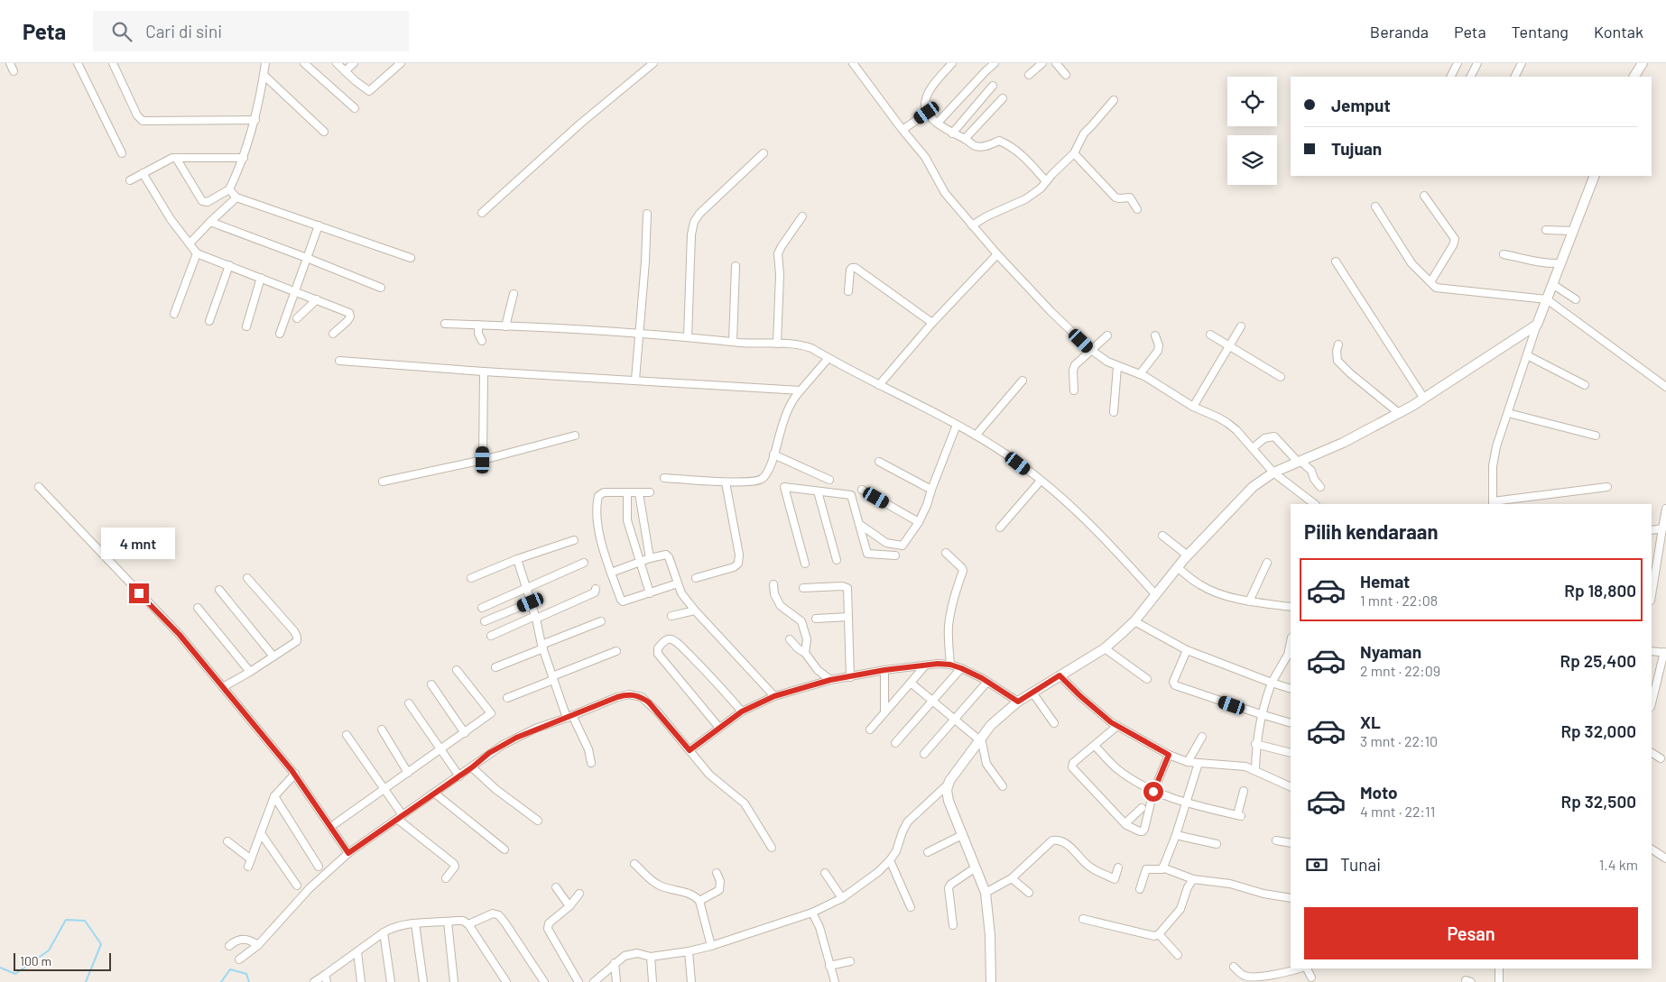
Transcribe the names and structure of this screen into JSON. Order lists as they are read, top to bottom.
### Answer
{
  "scale_bar": "100 m",
  "page": {
    "header": "Peta",
    "search": "Cari di sini",
    "nav": [
      "Beranda",
      "Peta",
      "Tentang",
      "Kontak"
    ],
    "banner": ["Jemput", "Tujuan"],
    "heading": "Pilih kendaraan",
    "bubble": "4 mnt",
    "list": [
      {
        "name": "Hemat",
        "note": "1 mnt · 22:08",
        "value": "Rp 18,800"
      },
      {
        "name": "Nyaman",
        "note": "2 mnt · 22:09",
        "value": "Rp 25,400"
      },
      {
        "name": "XL",
        "note": "3 mnt · 22:10",
        "value": "Rp 32,000"
      },
      {
        "name": "Moto",
        "note": "4 mnt · 22:11",
        "value": "Rp 32,500"
      }
    ],
    "pay": ["Tunai", "1.4 km"],
    "buttons": "Pesan",
    "scale": "100 m"
  }
}
